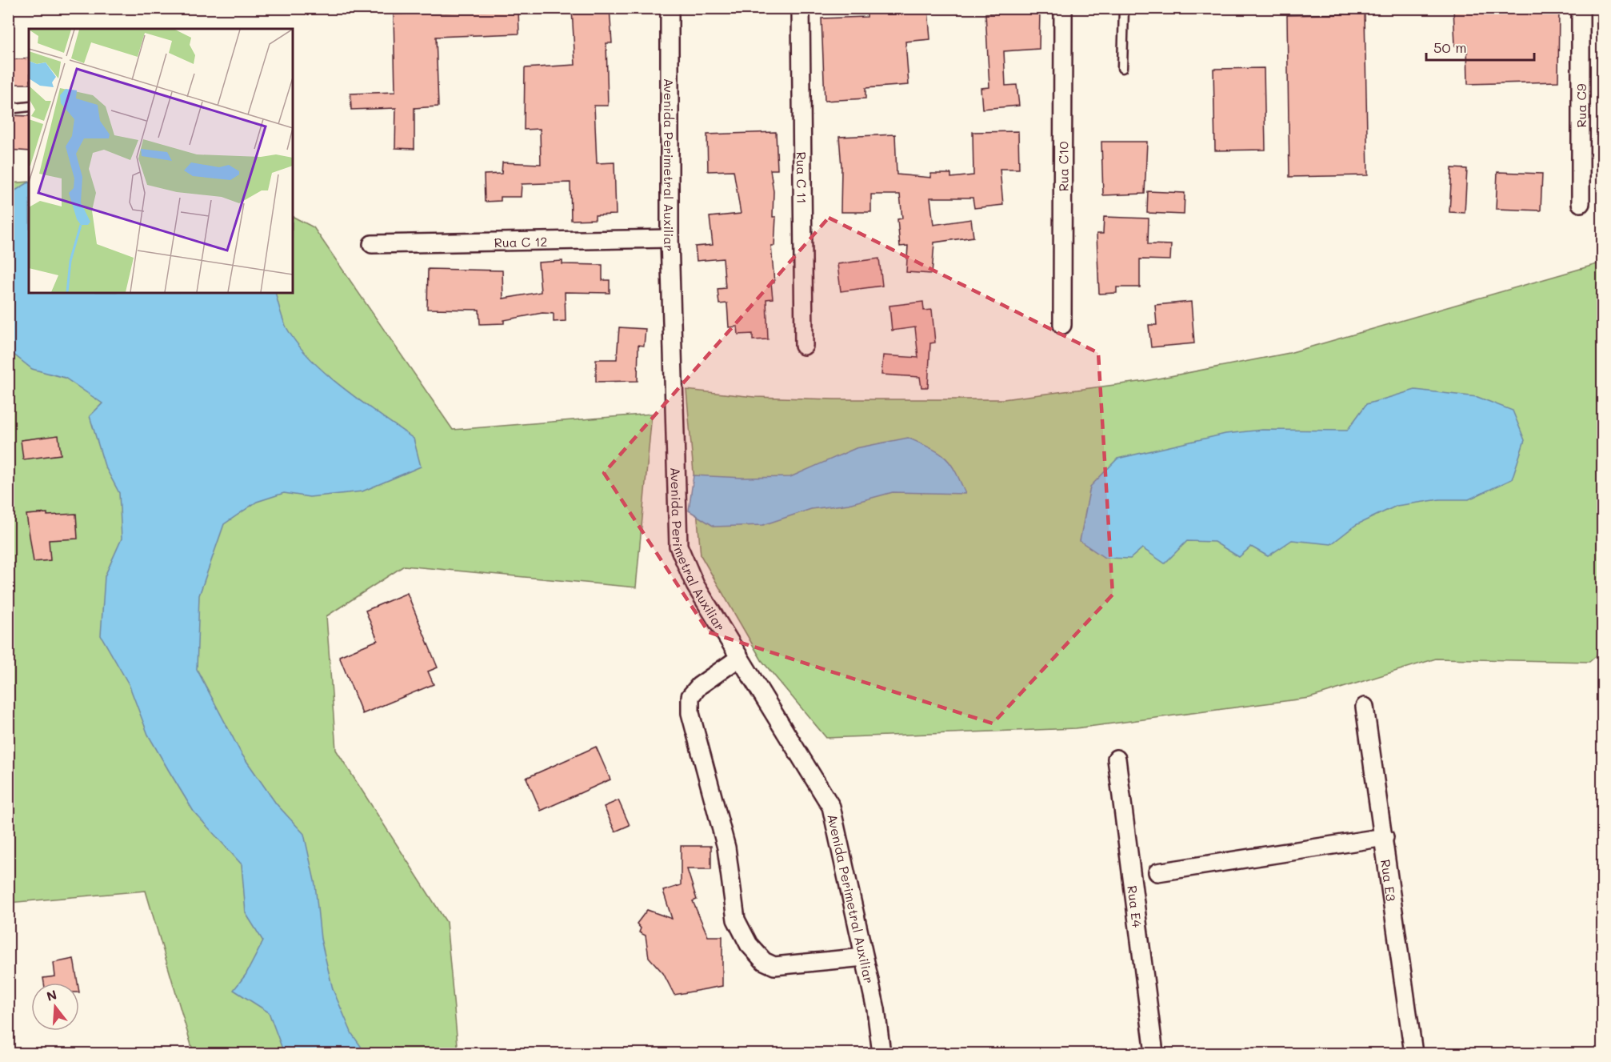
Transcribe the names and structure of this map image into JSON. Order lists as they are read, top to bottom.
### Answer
{
  "streets": {
    "street": [
      "Rua C9",
      "Avenida Perimetral Auxiliar",
      "Rua C10",
      "Rua C 11",
      "Rua C 12",
      "Rua E3",
      "Rua E4"
    ]
  },
  "crossings": [
    ["Avenida Perimetral Auxiliar", "Rua C 12"]
  ],
  "scale_bar": "50 m",
  "north": "top"
}
